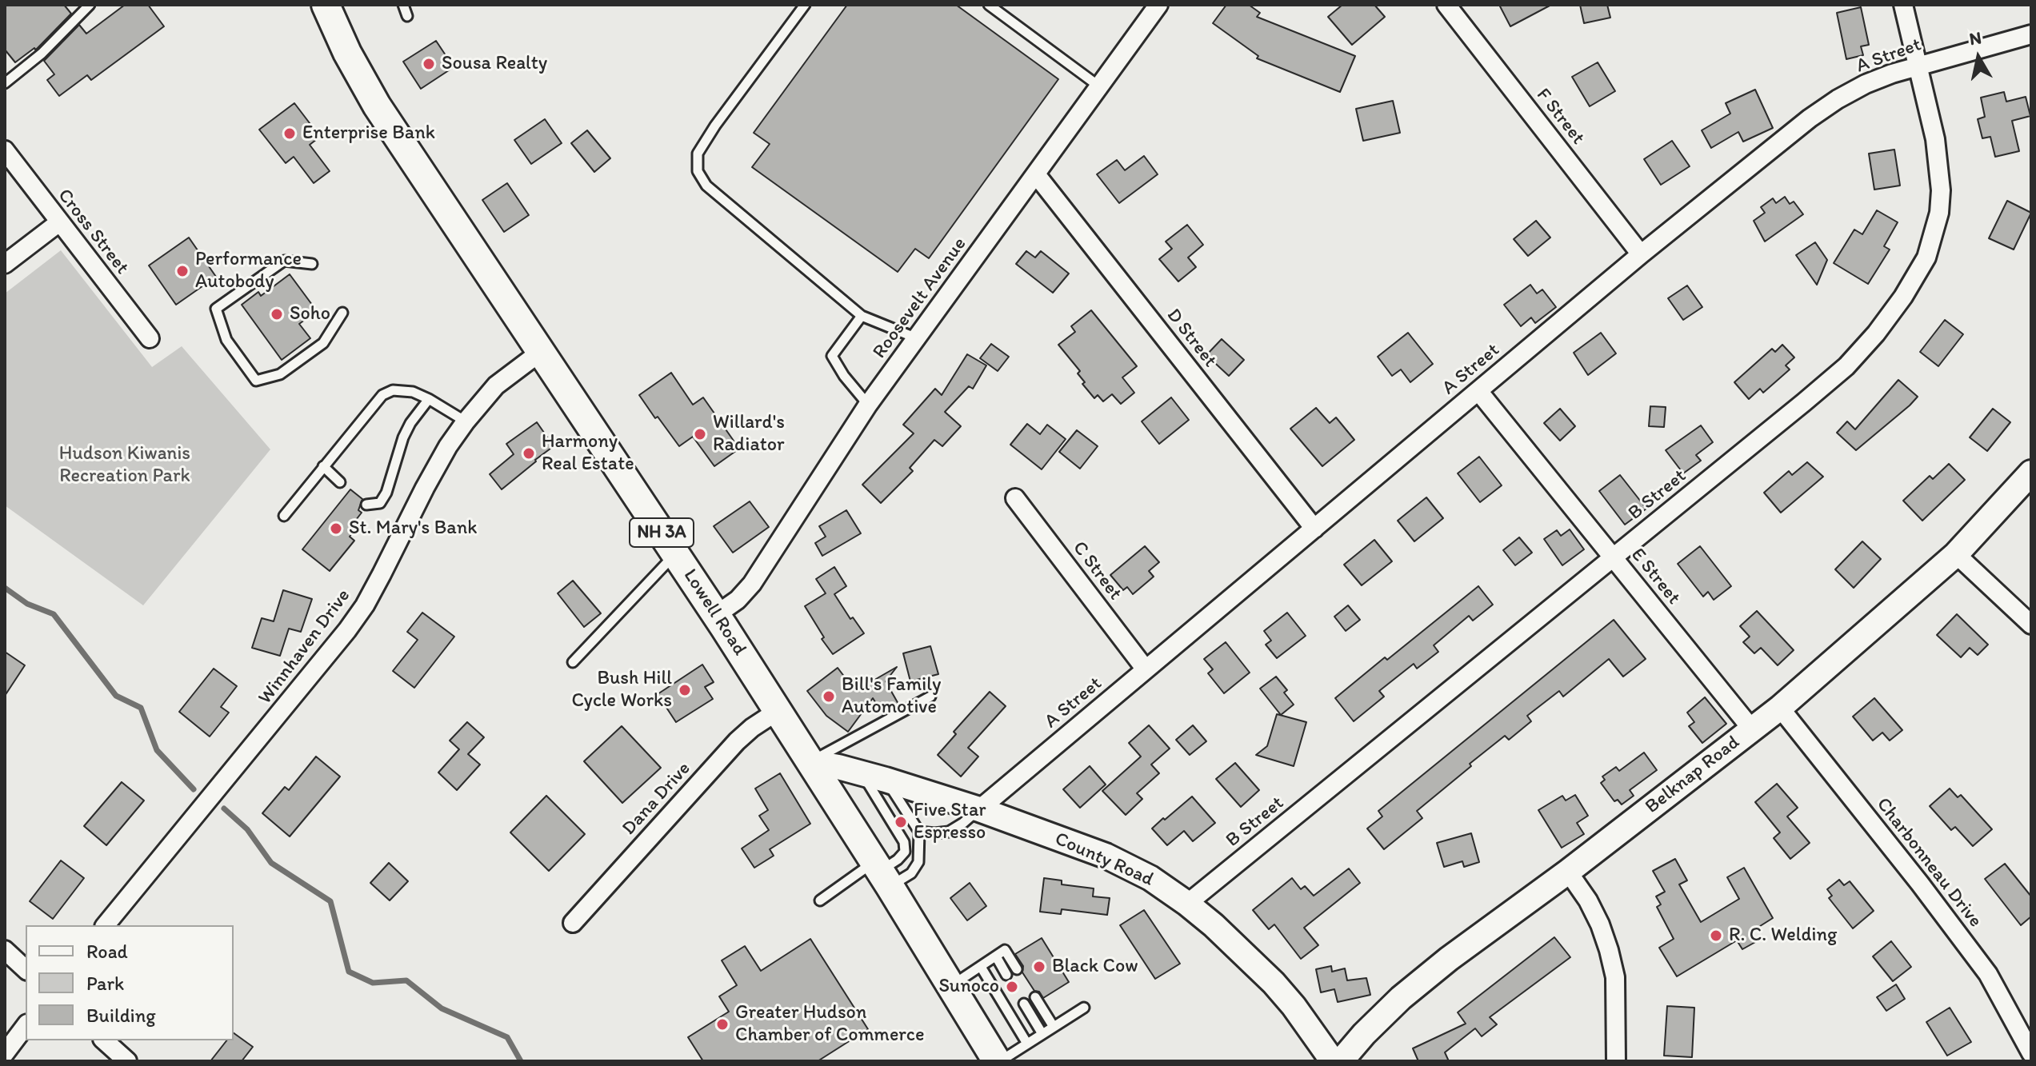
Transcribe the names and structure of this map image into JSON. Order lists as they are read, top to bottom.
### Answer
{
  "streets": {
    "main road": ["NH 3A", "Lowell Road"],
    "street": [
      "A Street",
      "F Street",
      "Cross Street",
      "Roosevelt Avenue",
      "D Street",
      "B Street",
      "C Street",
      "E Street",
      "Winnhaven Drive",
      "Belknap Road",
      "Dana Drive",
      "County Road",
      "Charbonneau Drive"
    ]
  },
  "crossings": [
    ["A Street", "F Street"],
    ["A Street", "D Street"],
    ["A Street", "B Street"],
    ["A Street", "C Street"],
    ["A Street", "E Street"],
    ["A Street", "County Road"],
    ["Roosevelt Avenue", "D Street"],
    ["Roosevelt Avenue", "Lowell Road"],
    ["B Street", "E Street"],
    ["B Street", "County Road"],
    ["E Street", "Belknap Road"],
    ["Lowell Road", "Winnhaven Drive"],
    ["Lowell Road", "Dana Drive"],
    ["Lowell Road", "County Road"],
    ["Belknap Road", "Charbonneau Drive"]
  ],
  "parks": ["Hudson Kiwanis Recreation Park"],
  "places": [
    "Sousa Realty",
    "Enterprise Bank",
    "Performance Autobody",
    "Soho",
    "Willard's Radiator",
    "Harmony Real Estate",
    "St. Mary's Bank",
    "Bush Hill Cycle Works",
    "Bill's Family Automotive",
    "Five Star Espresso",
    "R. C. Welding",
    "Black Cow",
    "Sunoco",
    "Greater Hudson Chamber of Commerce"
  ],
  "legend": ["Road", "Park", "Building"],
  "north": "top"
}
